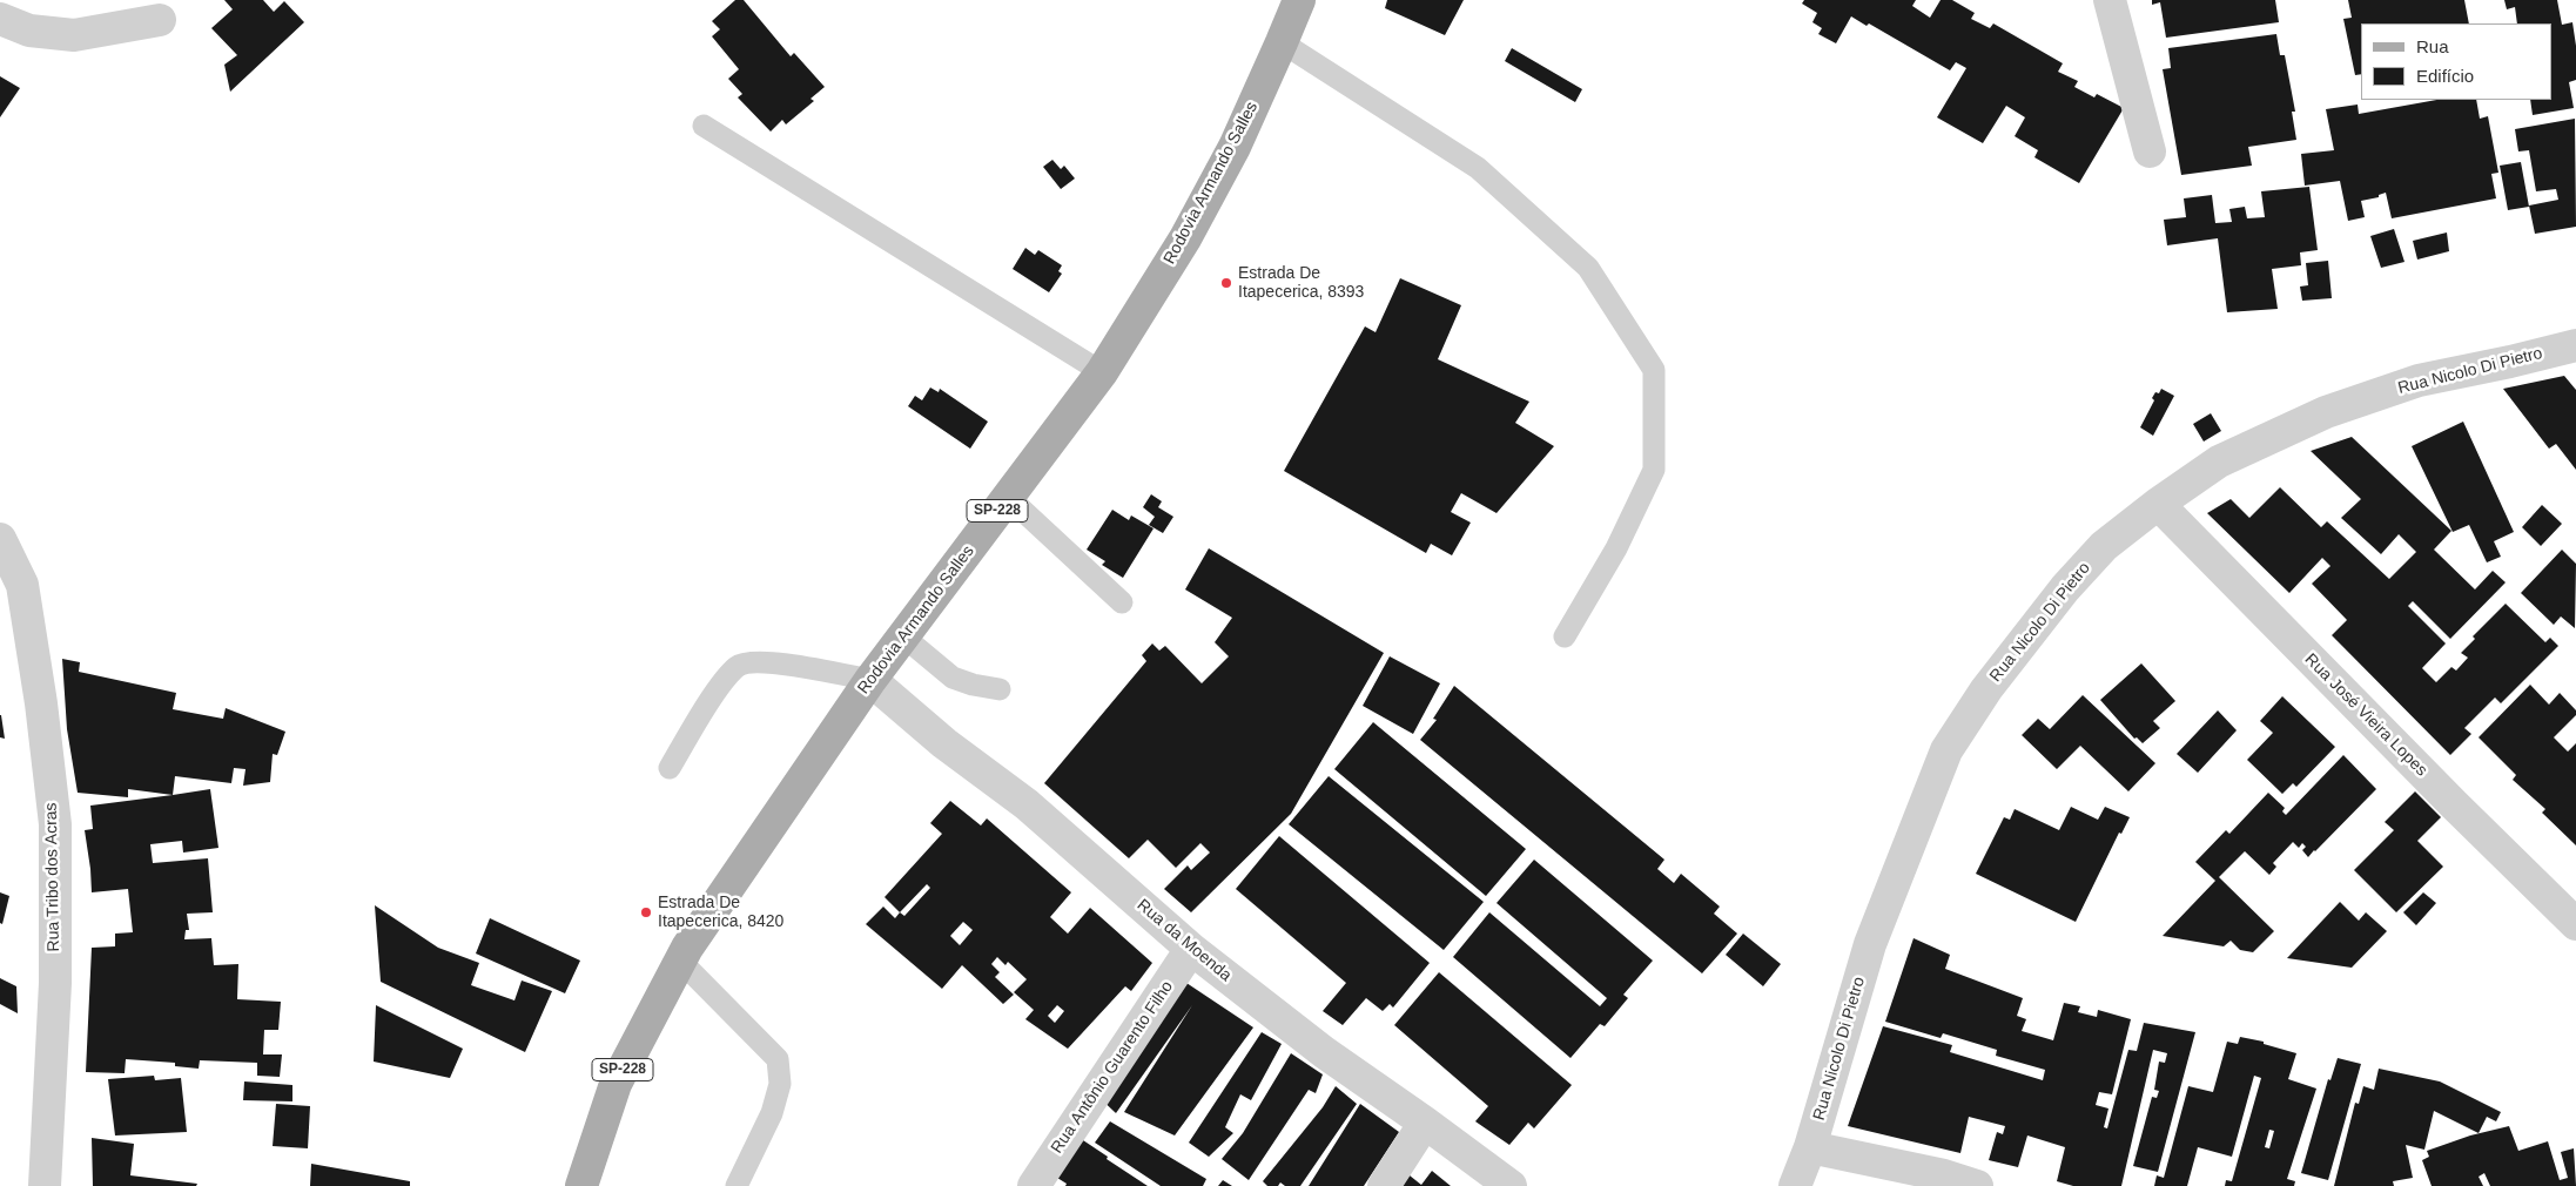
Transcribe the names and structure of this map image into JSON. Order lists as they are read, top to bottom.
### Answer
{
  "streets": {
    "main road": ["Rodovia Armando Salles", "SP-228"],
    "street": [
      "Rua Nicolo Di Pietro",
      "Rua José Vieira Lopes",
      "Rua Tribo dos Acras",
      "Rua da Moenda",
      "Rua Antônio Guarento Filho"
    ]
  },
  "crossings": [
    ["Rodovia Armando Salles", "Rua da Moenda"],
    ["Rua Nicolo Di Pietro", "Rua José Vieira Lopes"],
    ["Rua da Moenda", "Rua Antônio Guarento Filho"]
  ],
  "places": ["Estrada De Itapecerica, 8393", "Estrada De Itapecerica, 8420"],
  "legend": ["Rua", "Edifício"]
}
